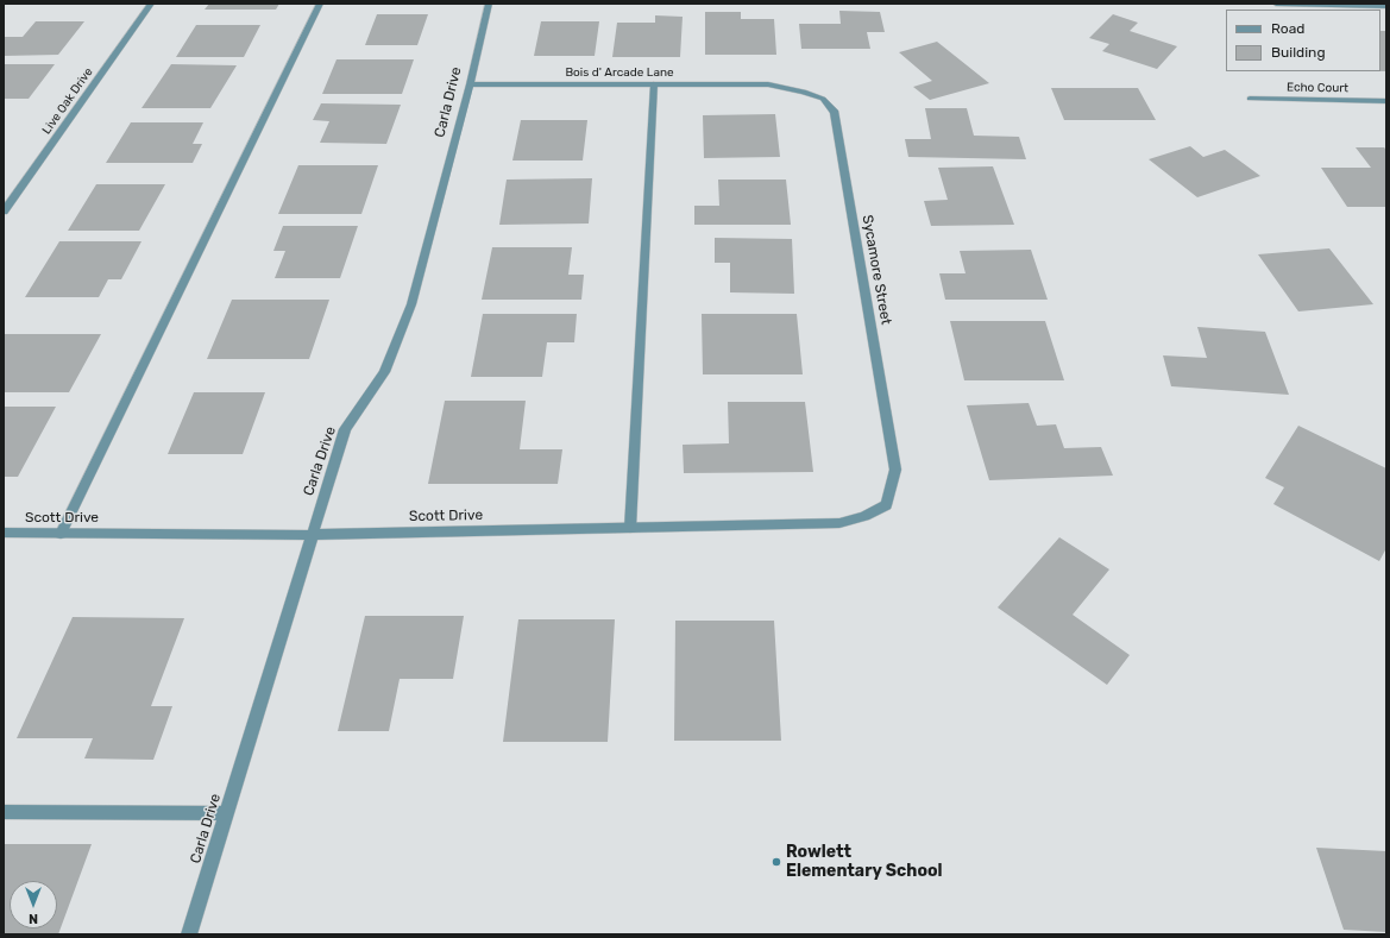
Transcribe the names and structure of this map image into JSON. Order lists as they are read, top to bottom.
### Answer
{
  "streets": {
    "street": [
      "Bois d' Arcade Lane",
      "Echo Court",
      "Live Oak Drive",
      "Carla Drive",
      "Sycamore Street",
      "Scott Drive"
    ]
  },
  "crossings": [
    ["Bois d' Arcade Lane", "Carla Drive"],
    ["Bois d' Arcade Lane", "Sycamore Street"],
    ["Carla Drive", "Scott Drive"],
    ["Sycamore Street", "Scott Drive"]
  ],
  "places": ["Rowlett Elementary School"],
  "legend": ["Road", "Building"],
  "north": "bottom"
}
